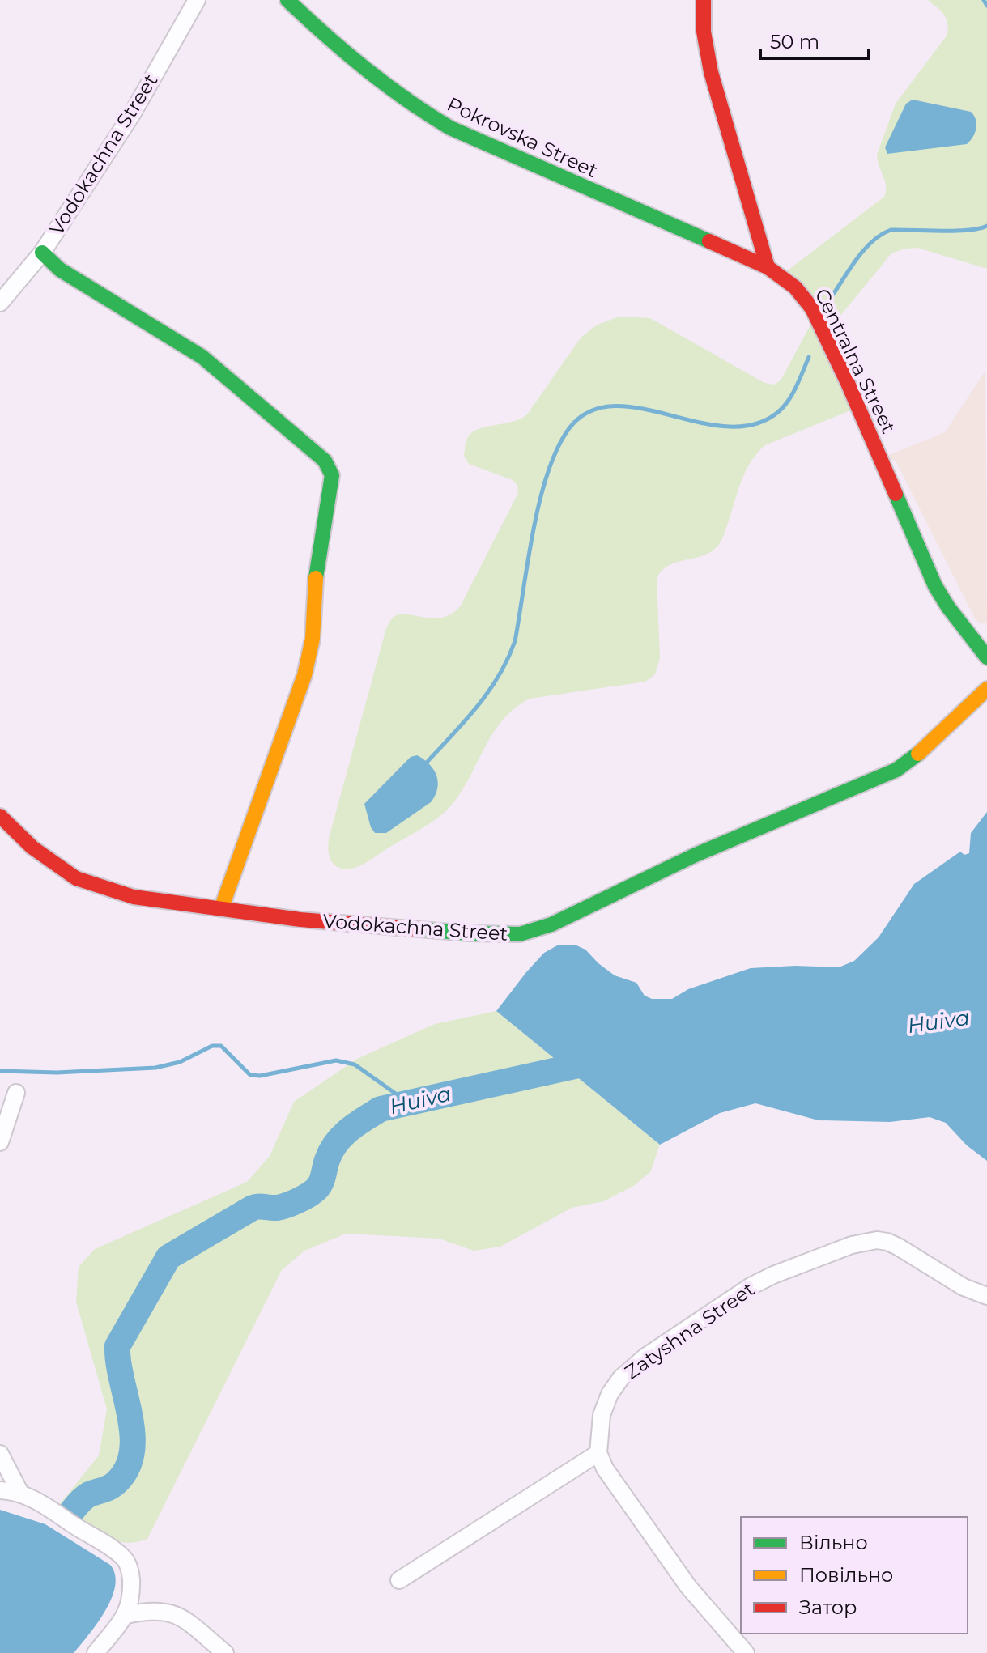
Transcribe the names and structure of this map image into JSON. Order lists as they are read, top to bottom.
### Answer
{
  "streets": {
    "street": [
      "Pokrovska Street",
      "Vodokachna Street",
      "Centralna Street",
      "Zatyshna Street"
    ]
  },
  "crossings": [
    ["Pokrovska Street", "Centralna Street"]
  ],
  "water": ["Huiva"],
  "legend": ["Вільно", "Повільно", "Затор"],
  "scale_bar": "50 m"
}
